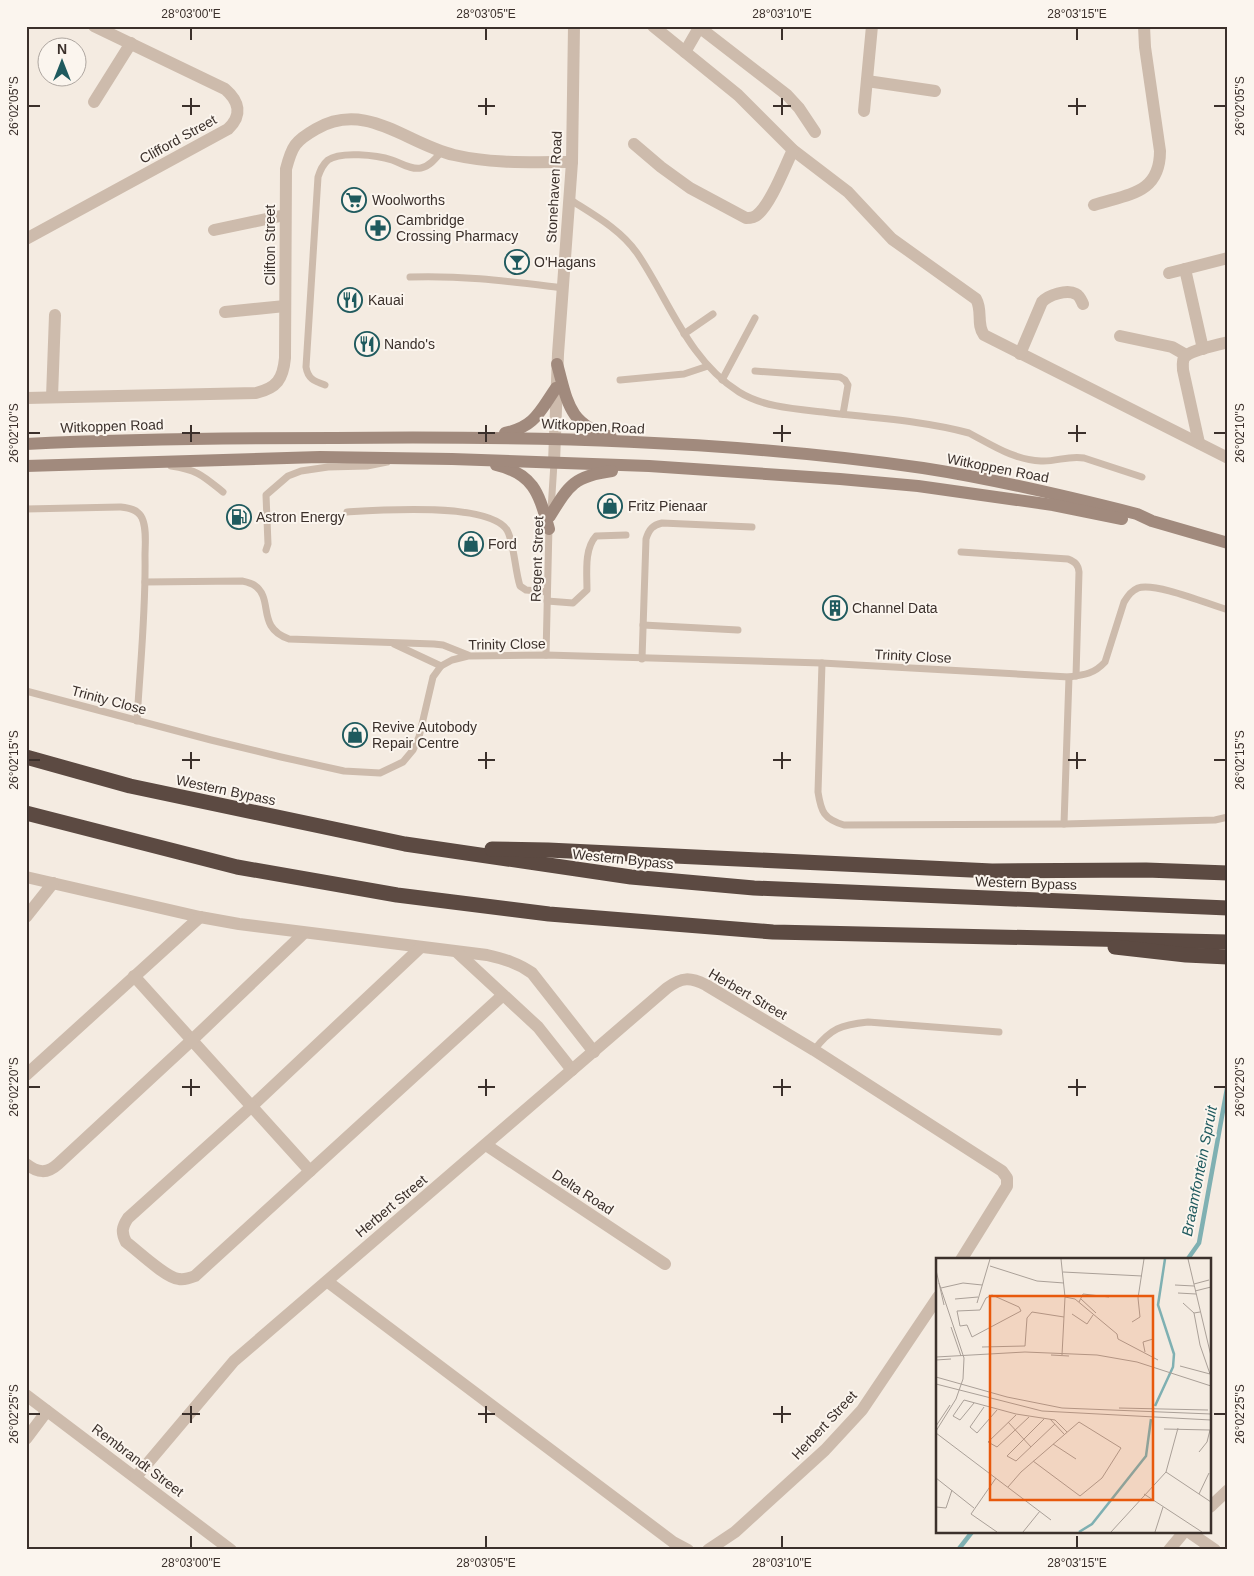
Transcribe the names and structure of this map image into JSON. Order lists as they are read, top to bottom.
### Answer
{
  "streets": {
    "highway": ["Western Bypass"],
    "main road": ["Witkoppen Road"],
    "street": [
      "Clifford Street",
      "Stonehaven Road",
      "Clifton Street",
      "Herbert Street",
      "Delta Road",
      "Rembrandt Street"
    ],
    "lane": ["Regent Street", "Trinity Close"]
  },
  "crossings": [
    ["Stonehaven Road", "Clifton Street"],
    ["Stonehaven Road", "Witkoppen Road"],
    ["Stonehaven Road", "Regent Street"],
    ["Witkoppen Road", "Regent Street"],
    ["Regent Street", "Trinity Close"],
    ["Herbert Street", "Delta Road"],
    ["Herbert Street", "Rembrandt Street"]
  ],
  "water": ["Braamfontein Spruit"],
  "places": {
    "supermarket": ["Woolworths"],
    "pharmacy": ["Cambridge Crossing Pharmacy"],
    "bar": ["O'Hagans"],
    "restaurant": ["Kauai", "Nando's"],
    "shop": ["Fritz Pienaar", "Ford", "Revive Autobody Repair Centre"],
    "fuel station": ["Astron Energy"],
    "building": ["Channel Data"]
  },
  "north": "top",
  "coordinates": [
    "28°03'00\"E",
    "28°03'05\"E",
    "28°03'10\"E",
    "28°03'15\"E",
    "26°02'05\"S",
    "26°02'10\"S",
    "26°02'15\"S",
    "26°02'20\"S",
    "26°02'25\"S"
  ]
}
